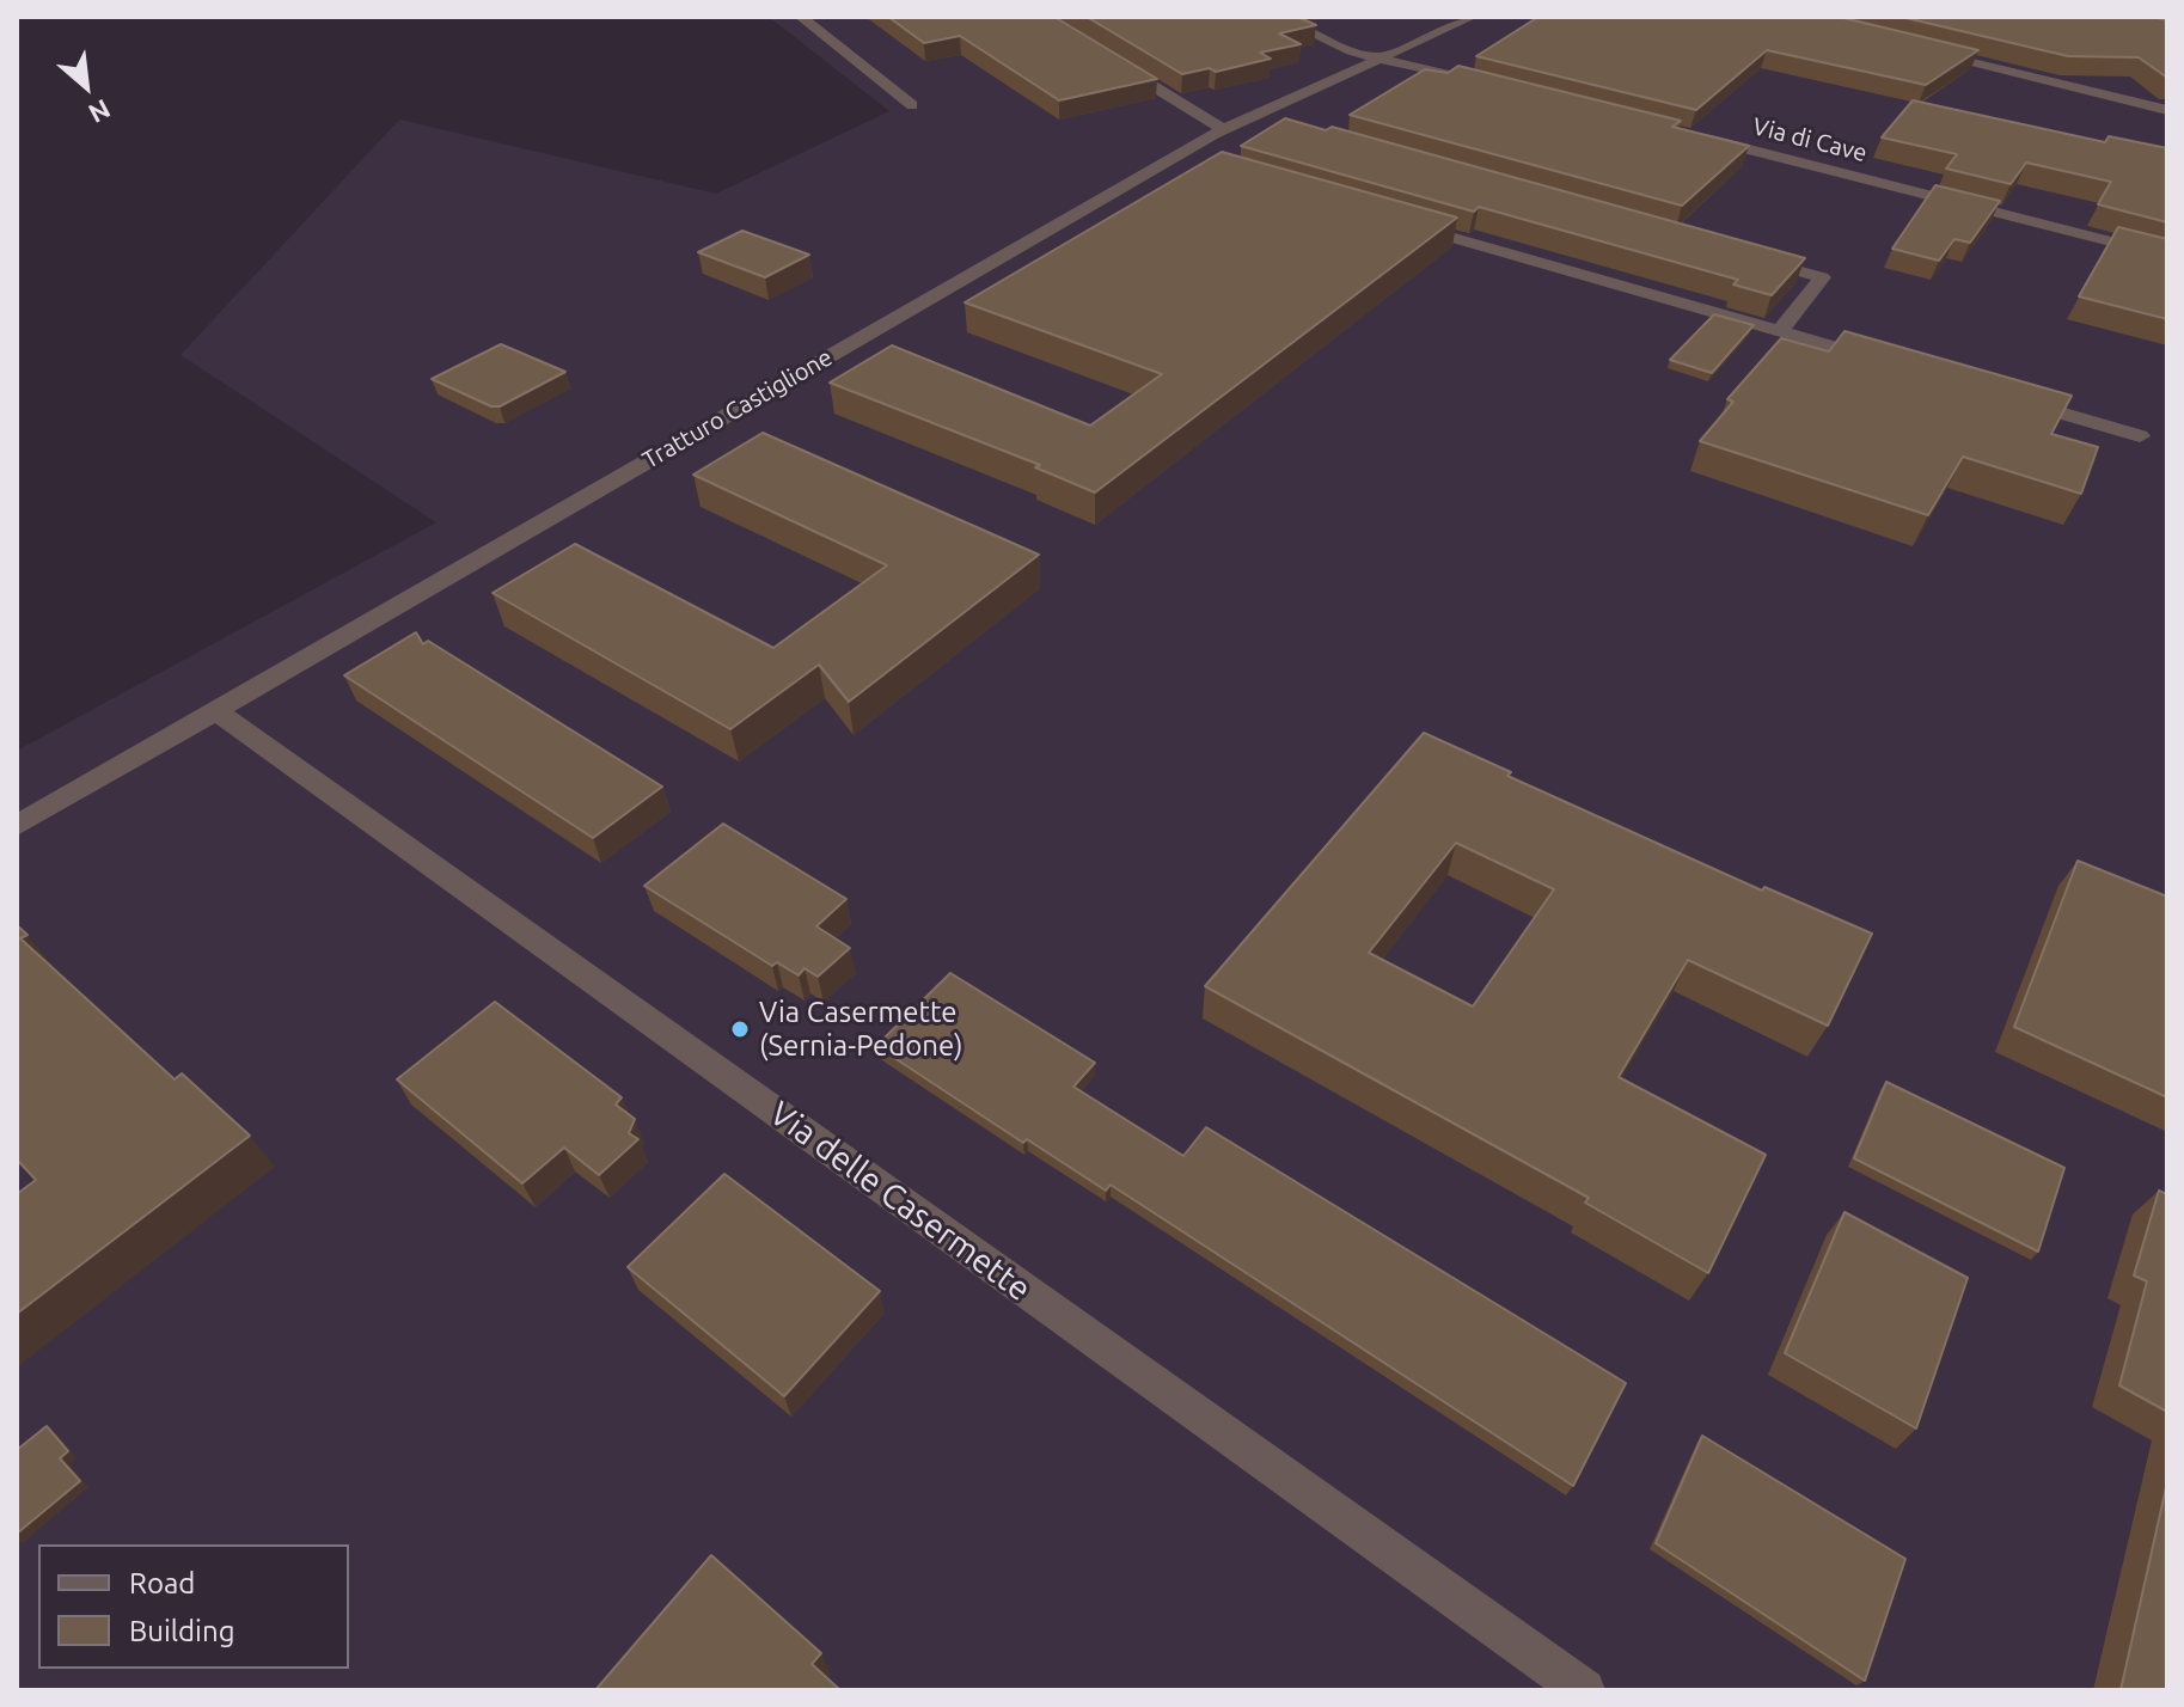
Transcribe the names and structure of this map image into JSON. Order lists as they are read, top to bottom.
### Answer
{
  "streets": {
    "street": ["Via di Cave", "Tratturo Castiglione", "Via delle Casermette"]
  },
  "crossings": [
    ["Tratturo Castiglione", "Via delle Casermette"]
  ],
  "places": ["Via Casermette (Sernia-Pedone)"],
  "legend": ["Road", "Building"],
  "north": "bottom right"
}
